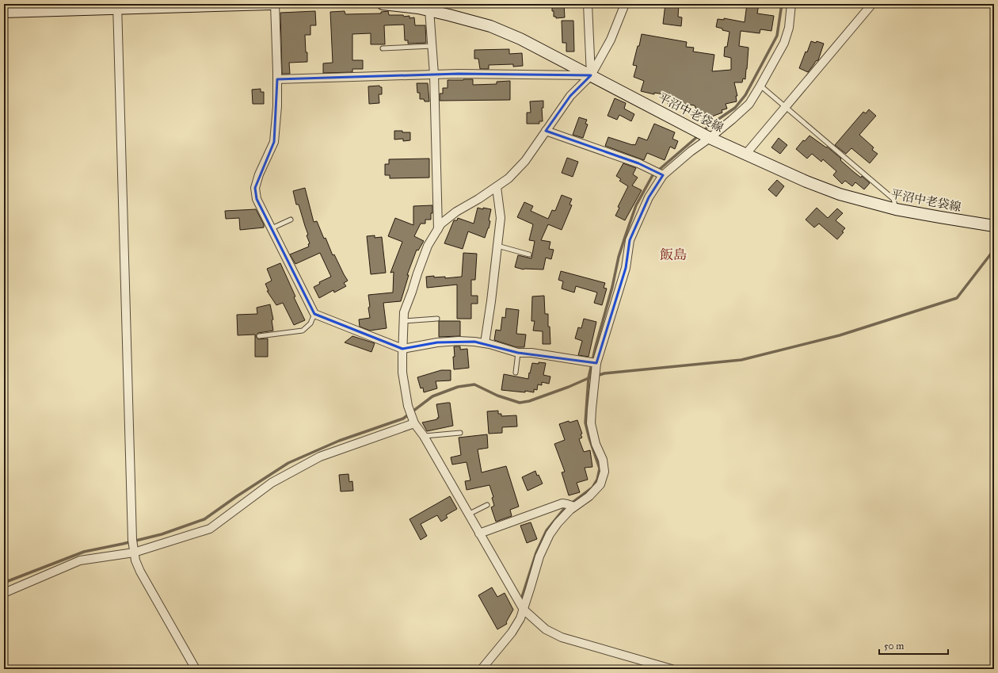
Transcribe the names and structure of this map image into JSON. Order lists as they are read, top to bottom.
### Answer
{
  "streets": {
    "main road": ["平沼中老袋線"]
  },
  "districts": ["飯島"],
  "scale_bar": "50 m"
}
